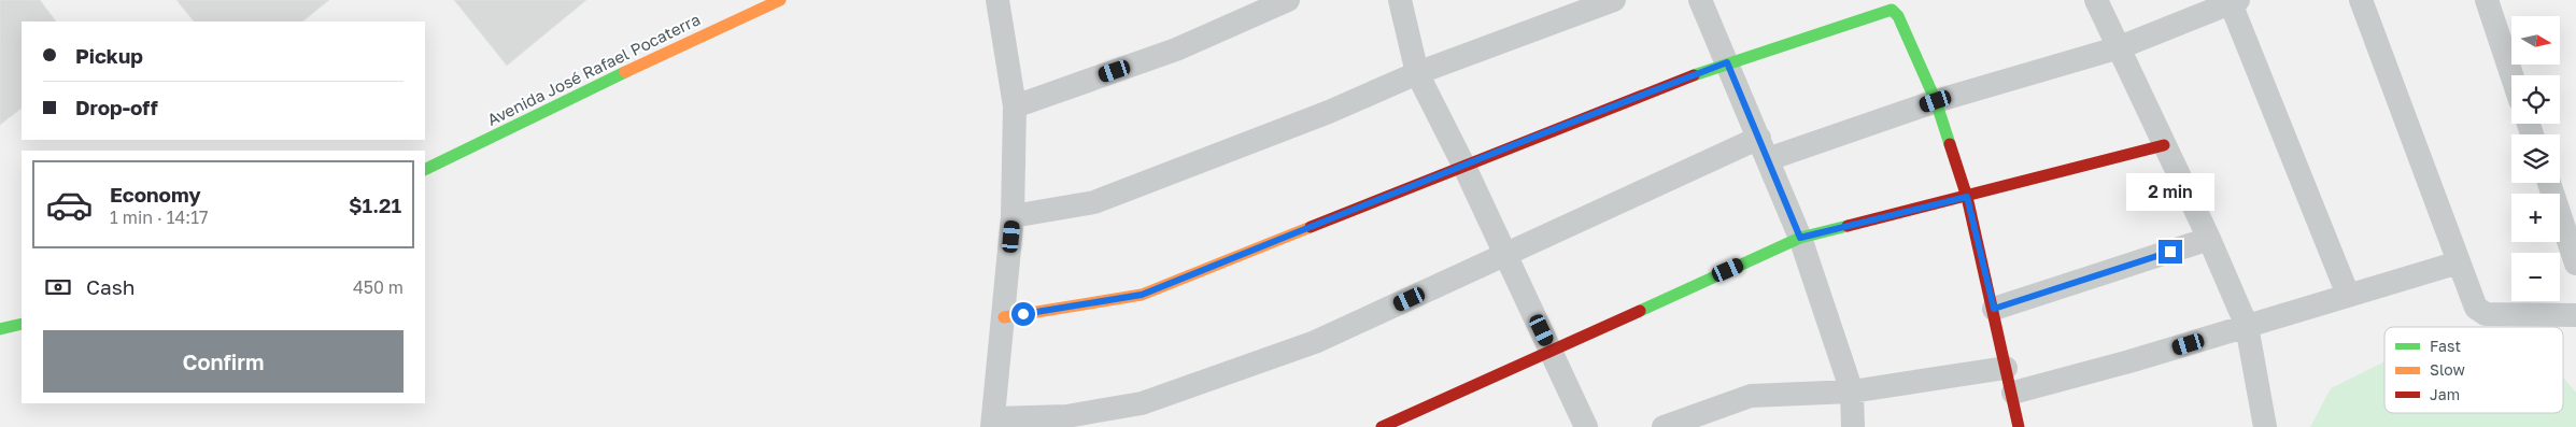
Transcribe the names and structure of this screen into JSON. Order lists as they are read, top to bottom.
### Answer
{
  "streets": {
    "street": ["Avenida José Rafael Pocaterra"]
  },
  "legend": ["Fast", "Slow", "Jam"],
  "north": "right",
  "page": {
    "map_buttons": ["+", "−"],
    "banner": ["Pickup", "Drop-off"],
    "list": [
      {
        "name": "Economy",
        "note": "1 min · 14:17",
        "value": "$1.21"
      }
    ],
    "bubble": "2 min",
    "pay": ["Cash", "450 m"],
    "buttons": "Confirm"
  }
}
